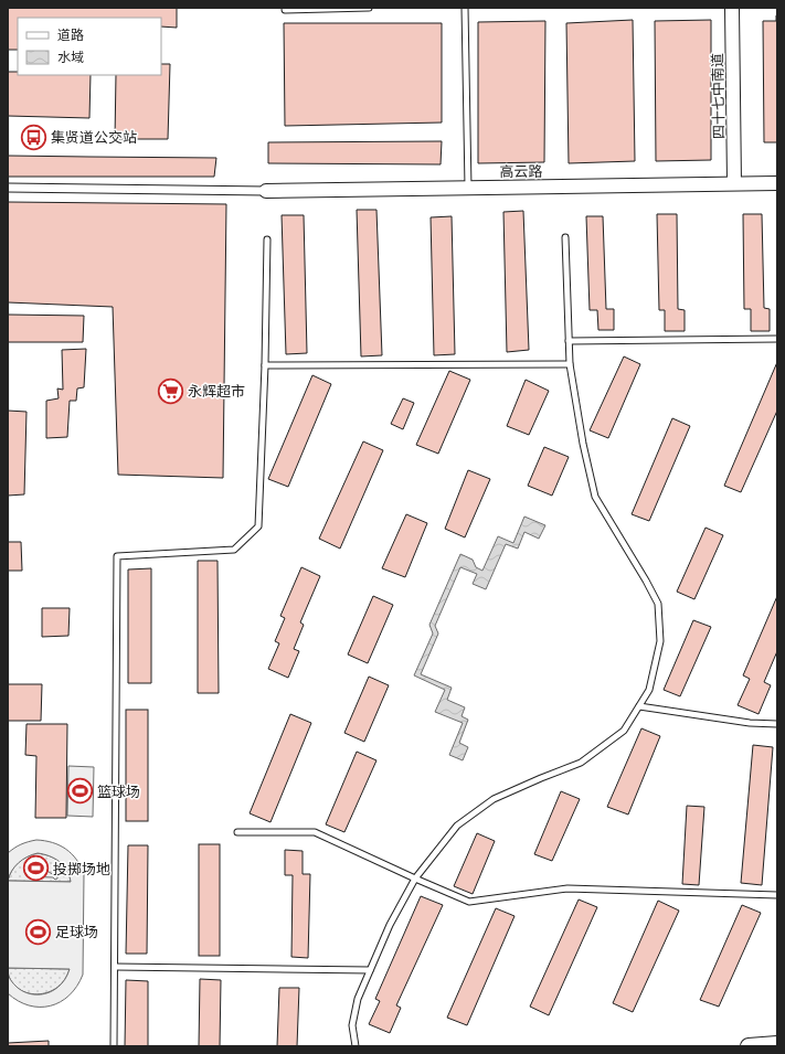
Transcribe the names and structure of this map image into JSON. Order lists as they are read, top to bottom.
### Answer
{
  "streets": {
    "street": ["四十七中南道", "高云路"]
  },
  "crossings": [
    ["四十七中南道", "高云路"]
  ],
  "places": {
    "bus stop": ["集贤道公交站"],
    "supermarket": ["永辉超市"],
    "sports": ["篮球场", "投掷场地", "足球场"]
  },
  "legend": ["道路", "水域"]
}
